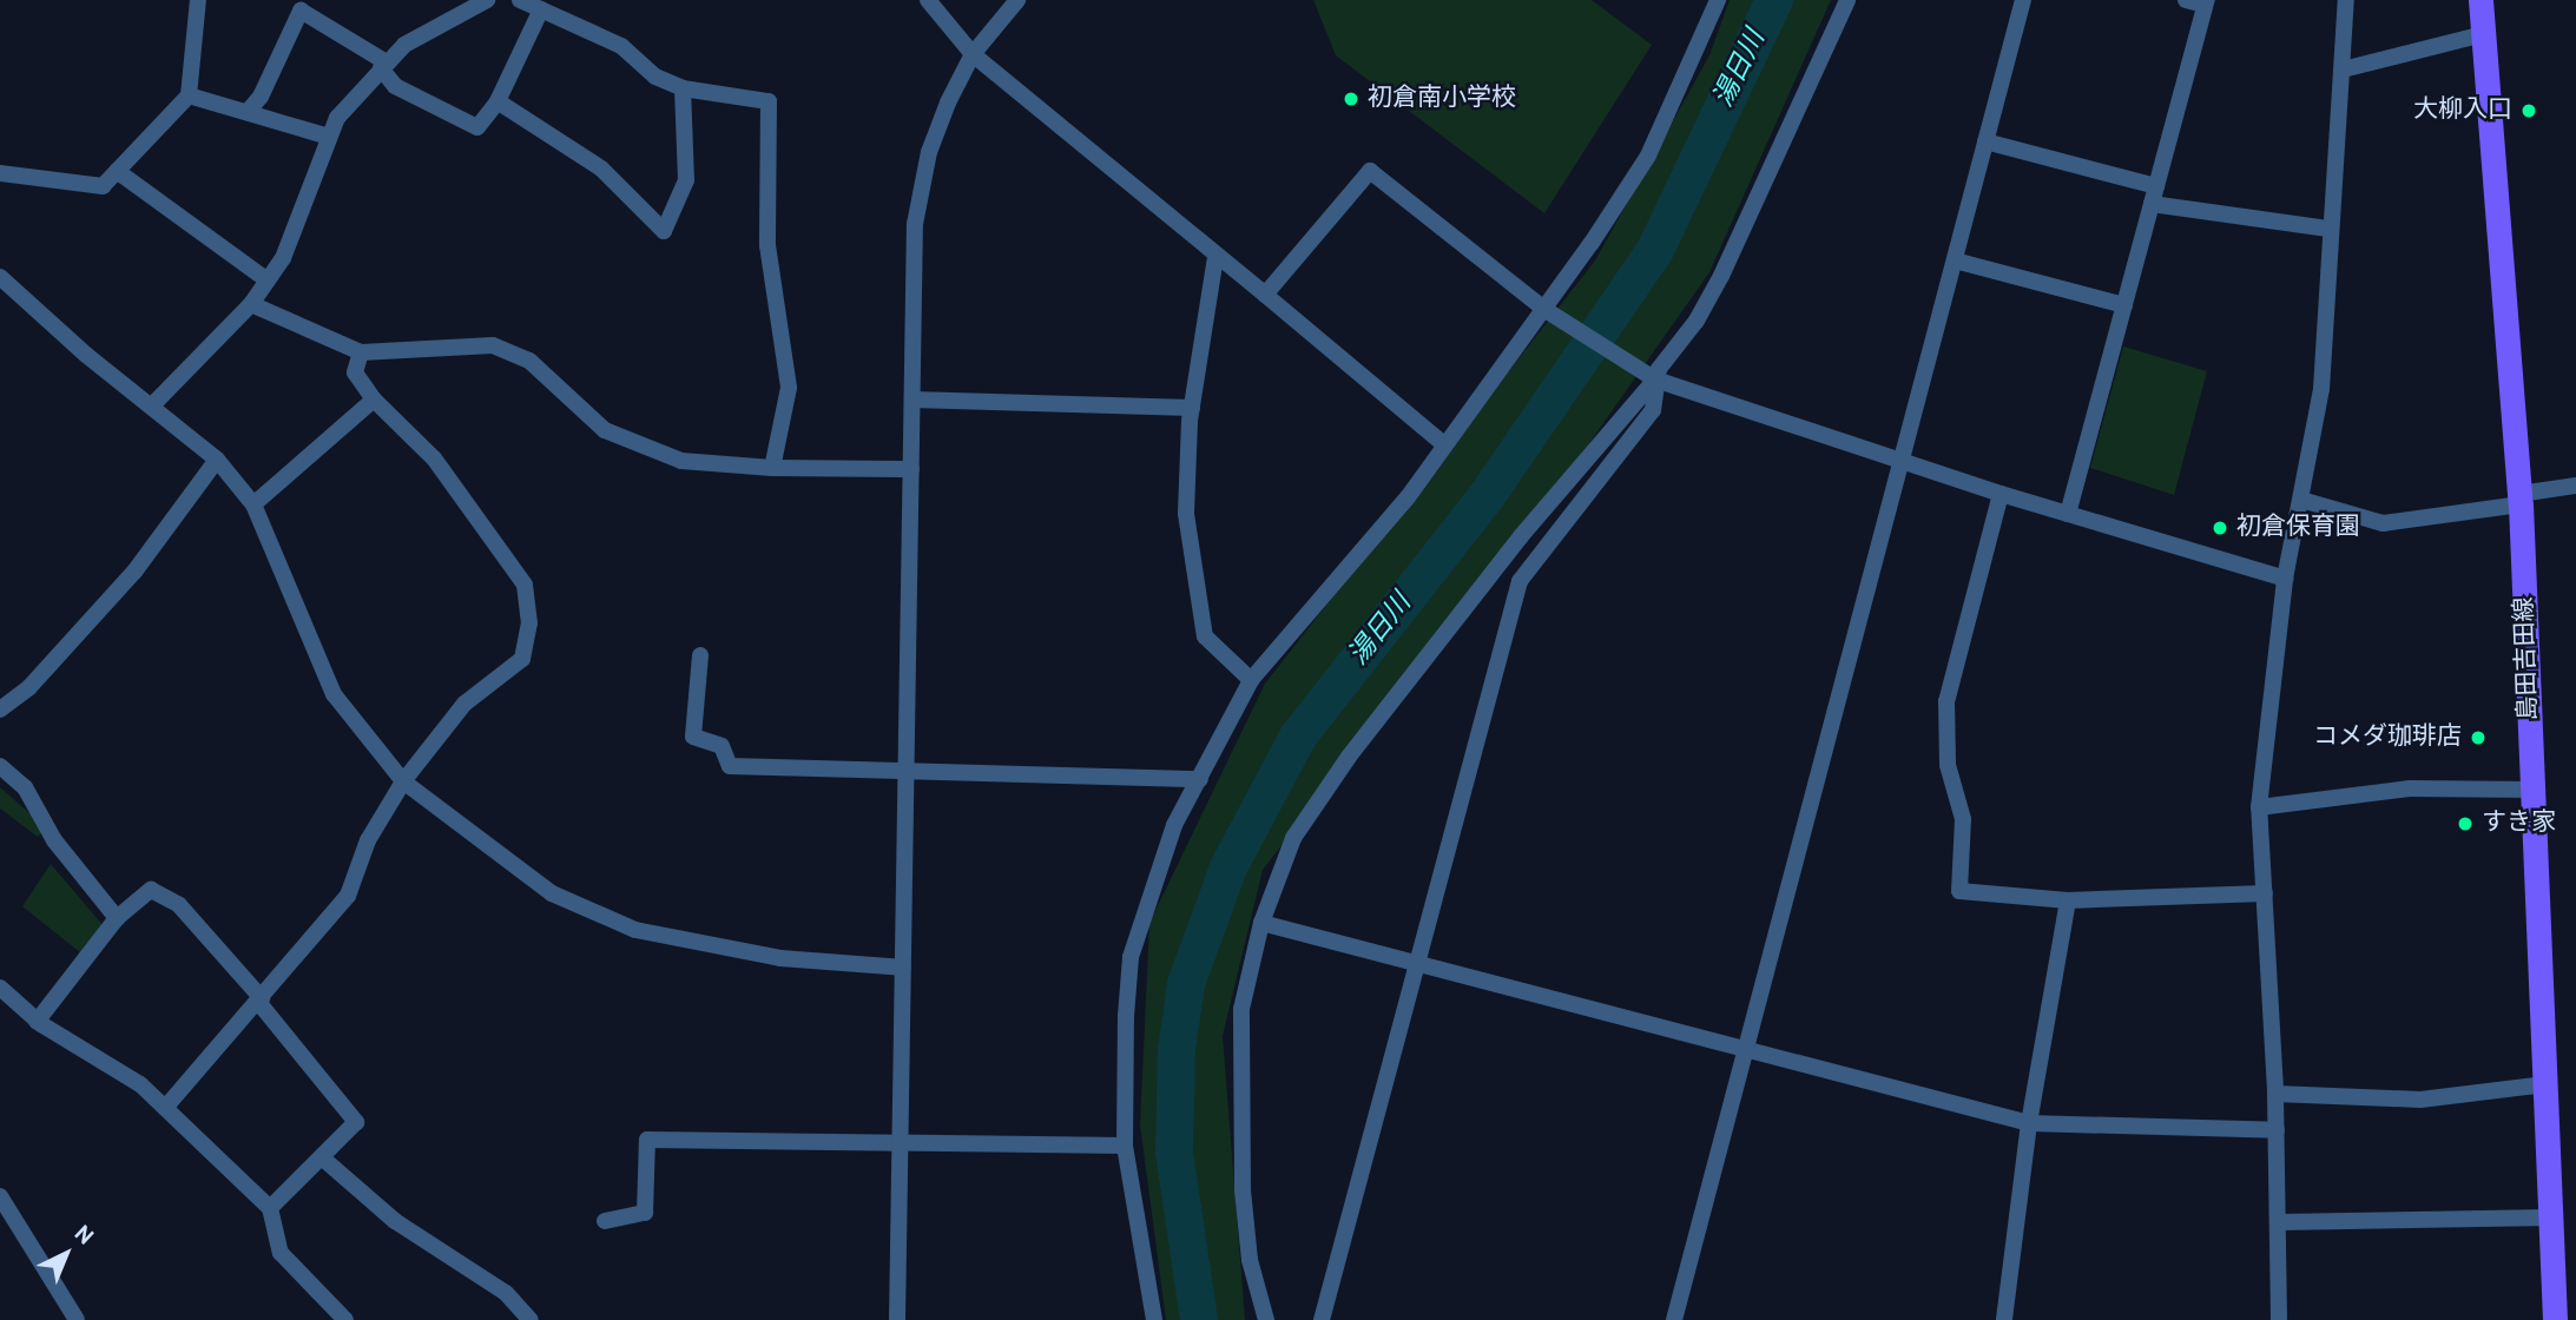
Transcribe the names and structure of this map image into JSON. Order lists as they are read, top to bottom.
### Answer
{
  "streets": {
    "main road": ["島田吉田線"]
  },
  "water": ["湯日川"],
  "places": [
    "初倉南小学校",
    "大柳入口",
    "初倉保育園",
    "コメダ珈琲店",
    "すき家"
  ],
  "north": "top right"
}
